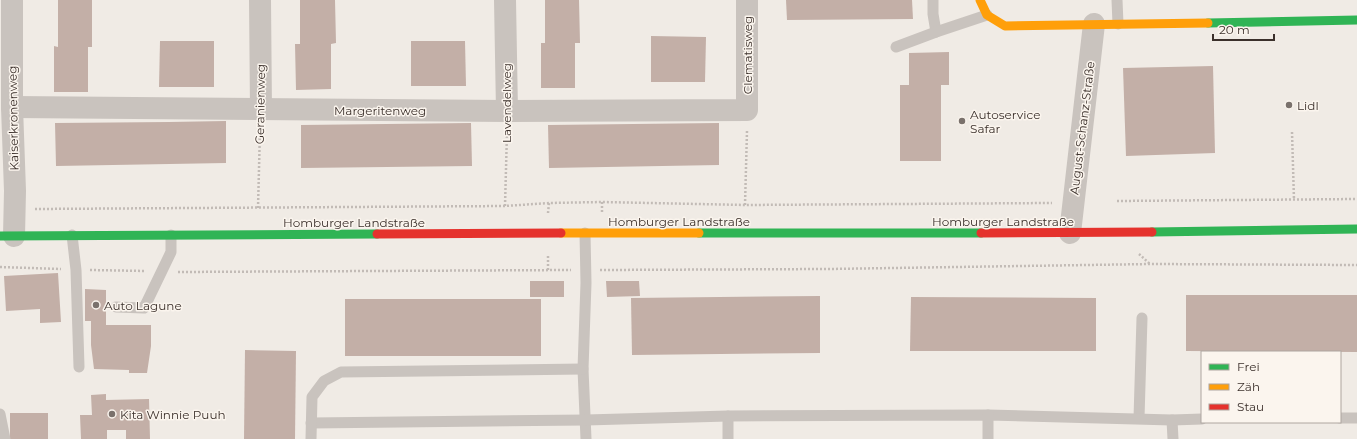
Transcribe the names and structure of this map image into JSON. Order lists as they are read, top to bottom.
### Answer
{
  "streets": {
    "street": [
      "Clematisweg",
      "Lavendelweg",
      "Geranienweg",
      "Margeritenweg",
      "Kaiserkronenweg",
      "August-Schanz-Straße",
      "Homburger Landstraße"
    ]
  },
  "crossings": [
    ["Clematisweg", "Margeritenweg"],
    ["Lavendelweg", "Margeritenweg"],
    ["Geranienweg", "Margeritenweg"],
    ["Margeritenweg", "Kaiserkronenweg"],
    ["Kaiserkronenweg", "Homburger Landstraße"],
    ["August-Schanz-Straße", "Homburger Landstraße"]
  ],
  "places": [
    "Lidl",
    "Autoservice Safar",
    "Auto Lagune",
    "Kita Winnie Puuh"
  ],
  "legend": ["Frei", "Zäh", "Stau"],
  "scale_bar": "20 m"
}
